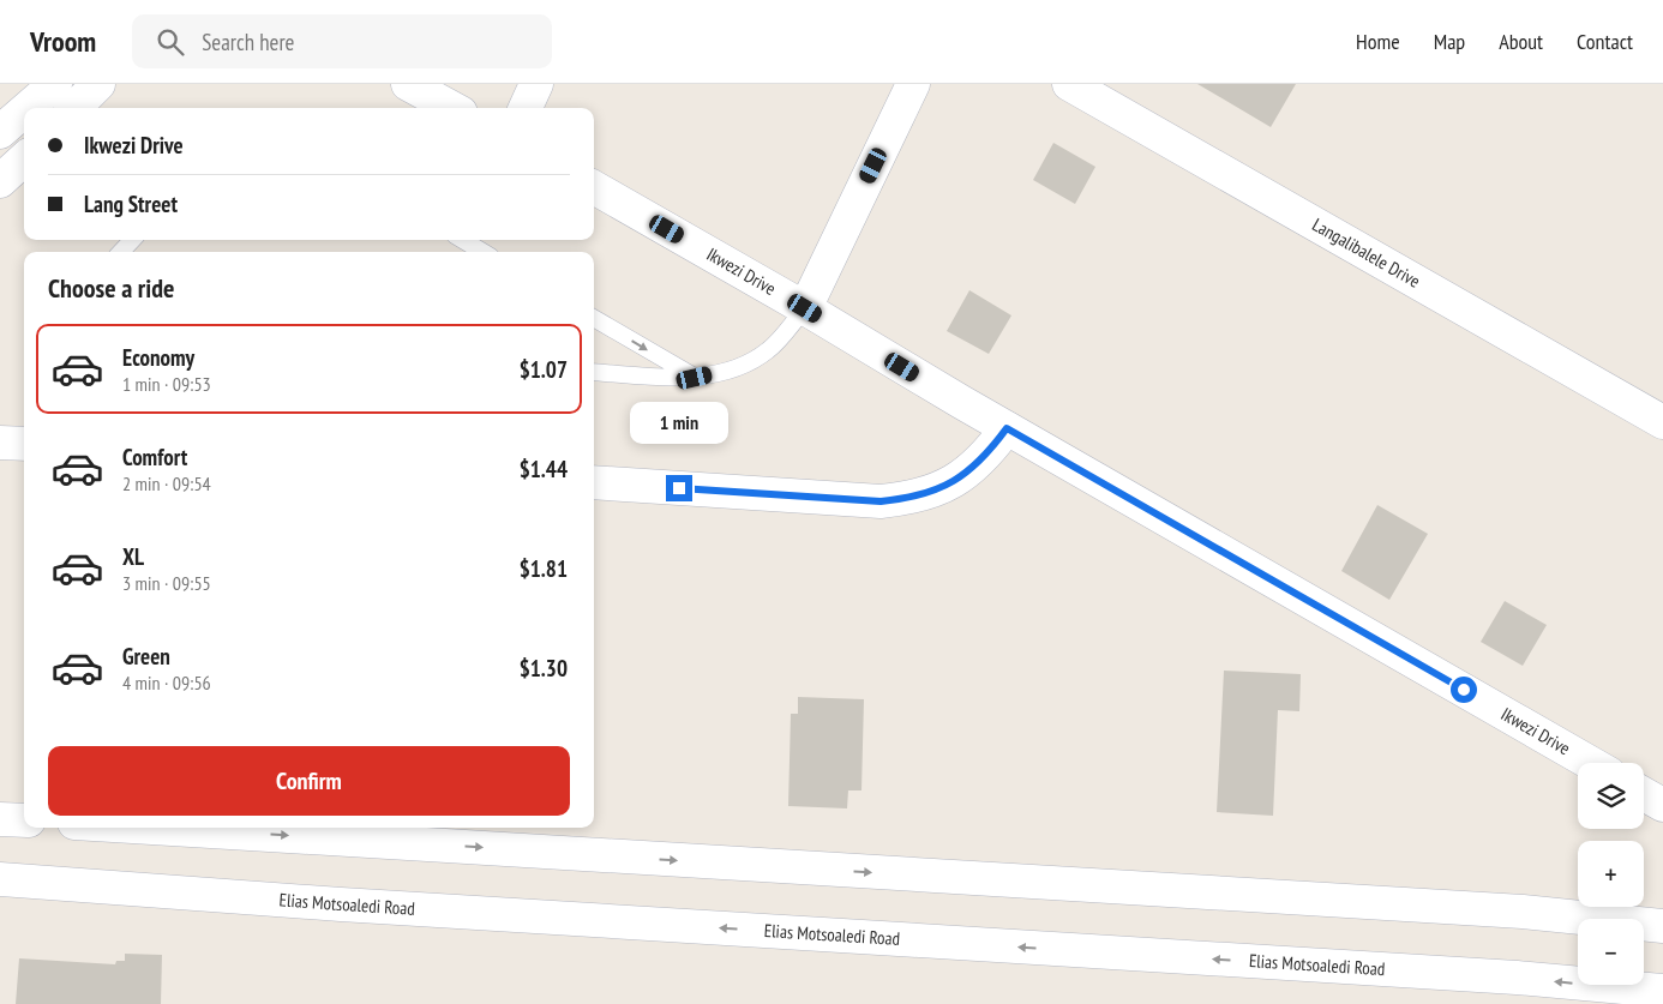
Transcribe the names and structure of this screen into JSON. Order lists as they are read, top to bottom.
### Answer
{
  "streets": {
    "main road": ["Langalibalele Drive", "Ikwezi Drive", "Elias Motsoaledi Road"]
  },
  "page": {
    "header": "Vroom",
    "search": "Search here",
    "nav": [
      "Home",
      "Map",
      "About",
      "Contact"
    ],
    "banner": ["Ikwezi Drive", "Lang Street"],
    "heading": "Choose a ride",
    "list": [
      {
        "name": "Economy",
        "note": "1 min · 09:53",
        "value": "$1.07"
      },
      {
        "name": "Comfort",
        "note": "2 min · 09:54",
        "value": "$1.44"
      },
      {
        "name": "XL",
        "note": "3 min · 09:55",
        "value": "$1.81"
      },
      {
        "name": "Green",
        "note": "4 min · 09:56",
        "value": "$1.30"
      }
    ],
    "bubble": "1 min",
    "buttons": "Confirm",
    "map_buttons": ["+", "−"]
  }
}
